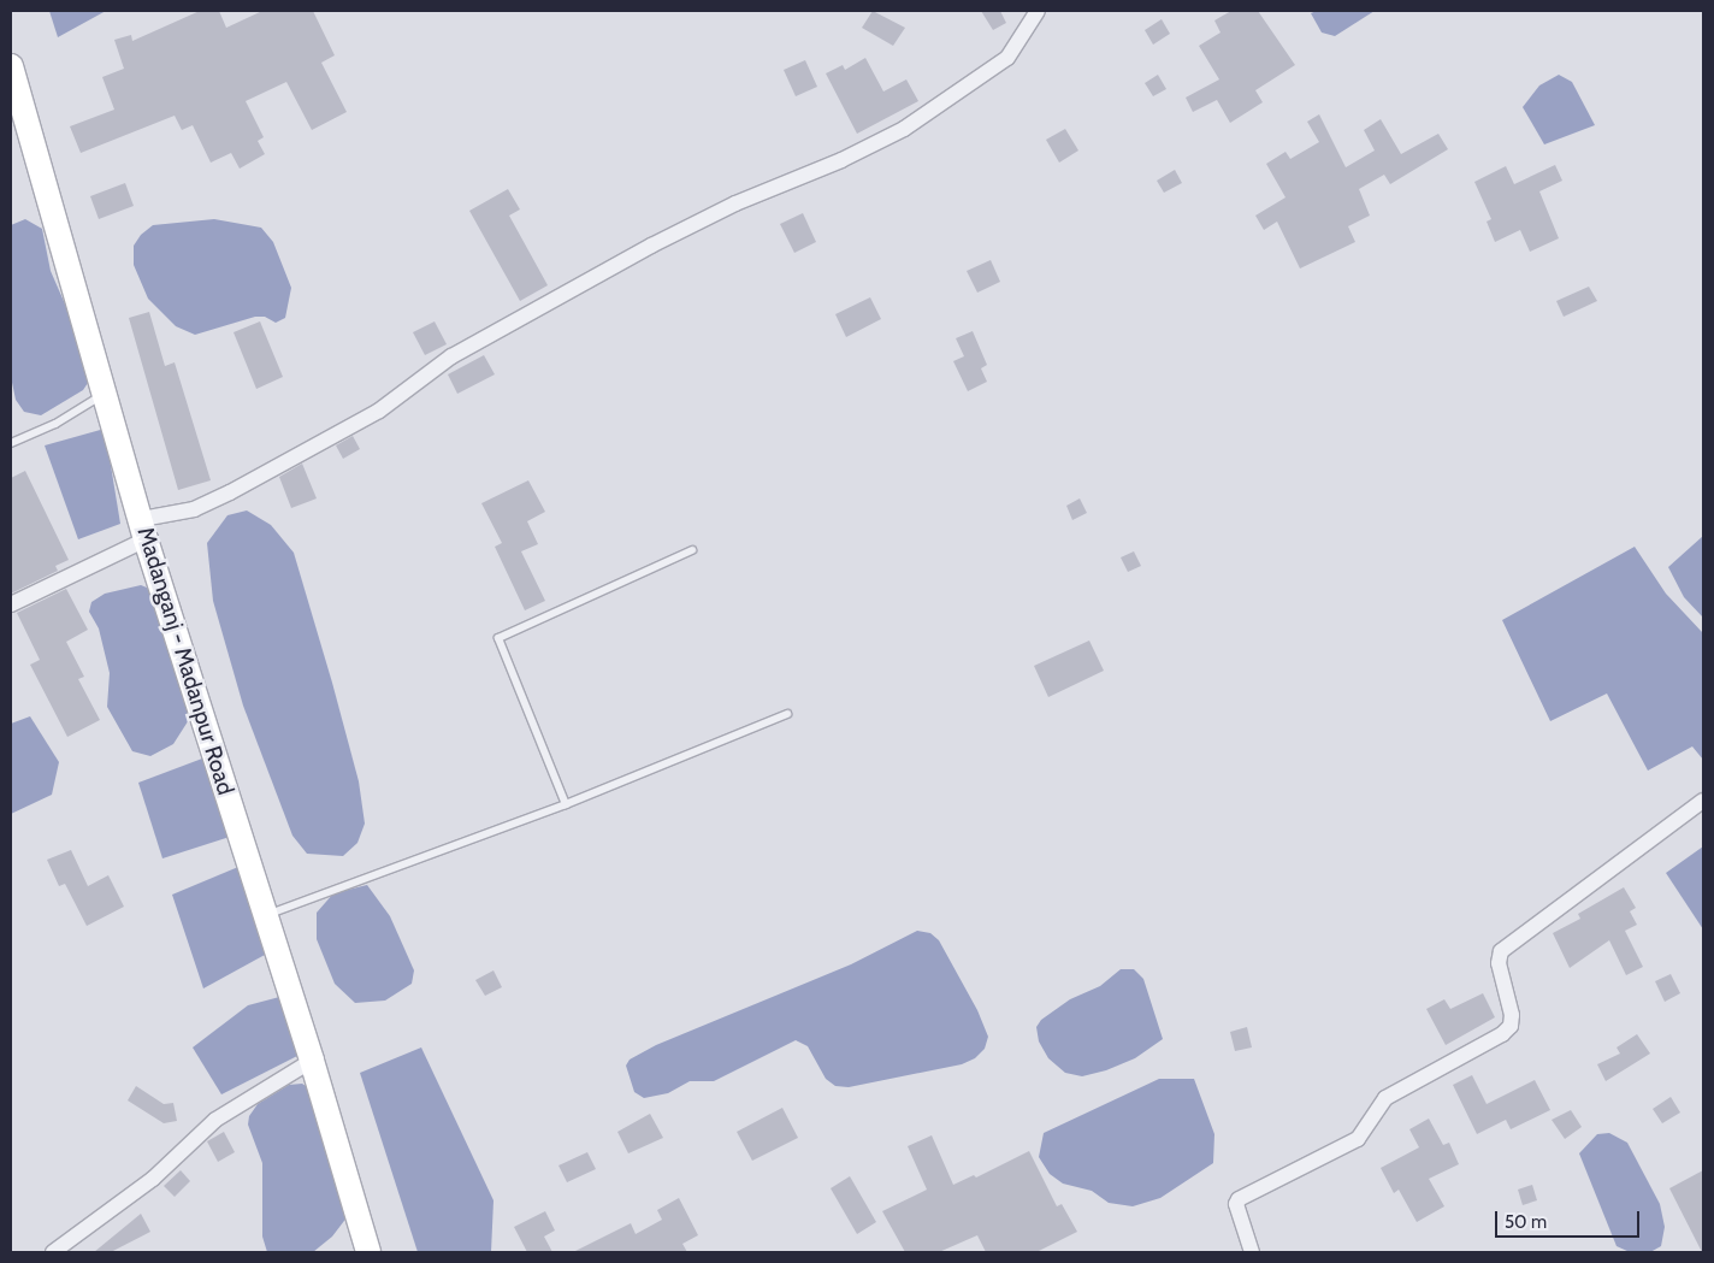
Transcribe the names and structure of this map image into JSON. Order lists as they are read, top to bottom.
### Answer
{
  "streets": {
    "main road": ["Madanganj - Madanpur Road"]
  },
  "scale_bar": "50 m"
}
